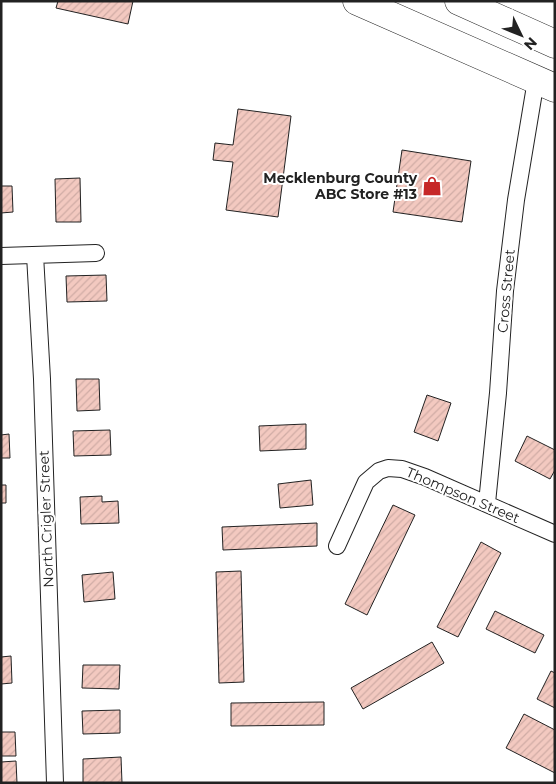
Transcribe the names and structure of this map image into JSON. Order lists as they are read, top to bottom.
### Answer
{
  "streets": {
    "street": ["Cross Street", "Thompson Street", "North Crigler Street"]
  },
  "crossings": [
    ["Cross Street", "Thompson Street"]
  ],
  "places": {
    "shop": ["Mecklenburg County ABC Store #13"]
  },
  "north": "bottom right"
}
